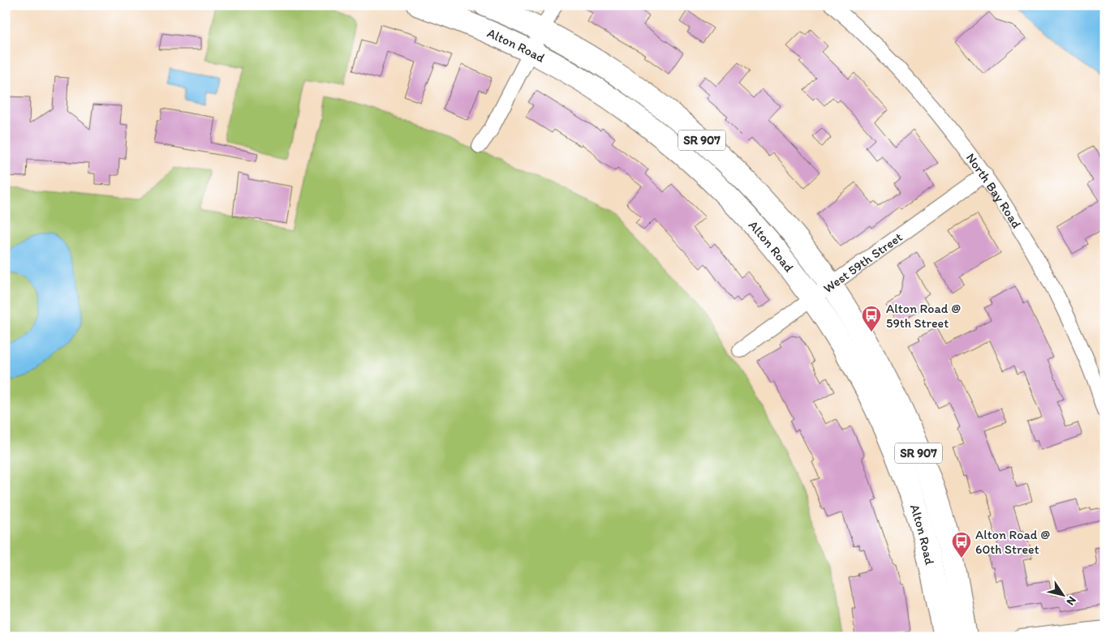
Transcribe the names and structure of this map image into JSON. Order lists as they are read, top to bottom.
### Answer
{
  "streets": {
    "main road": ["Alton Road", "SR 907"],
    "street": ["North Bay Road", "West 59th Street"]
  },
  "crossings": [
    ["Alton Road", "West 59th Street"],
    ["North Bay Road", "West 59th Street"]
  ],
  "places": {
    "bus stop": ["Alton Road @ 59th Street", "Alton Road @ 60th Street"]
  },
  "north": "bottom right"
}
